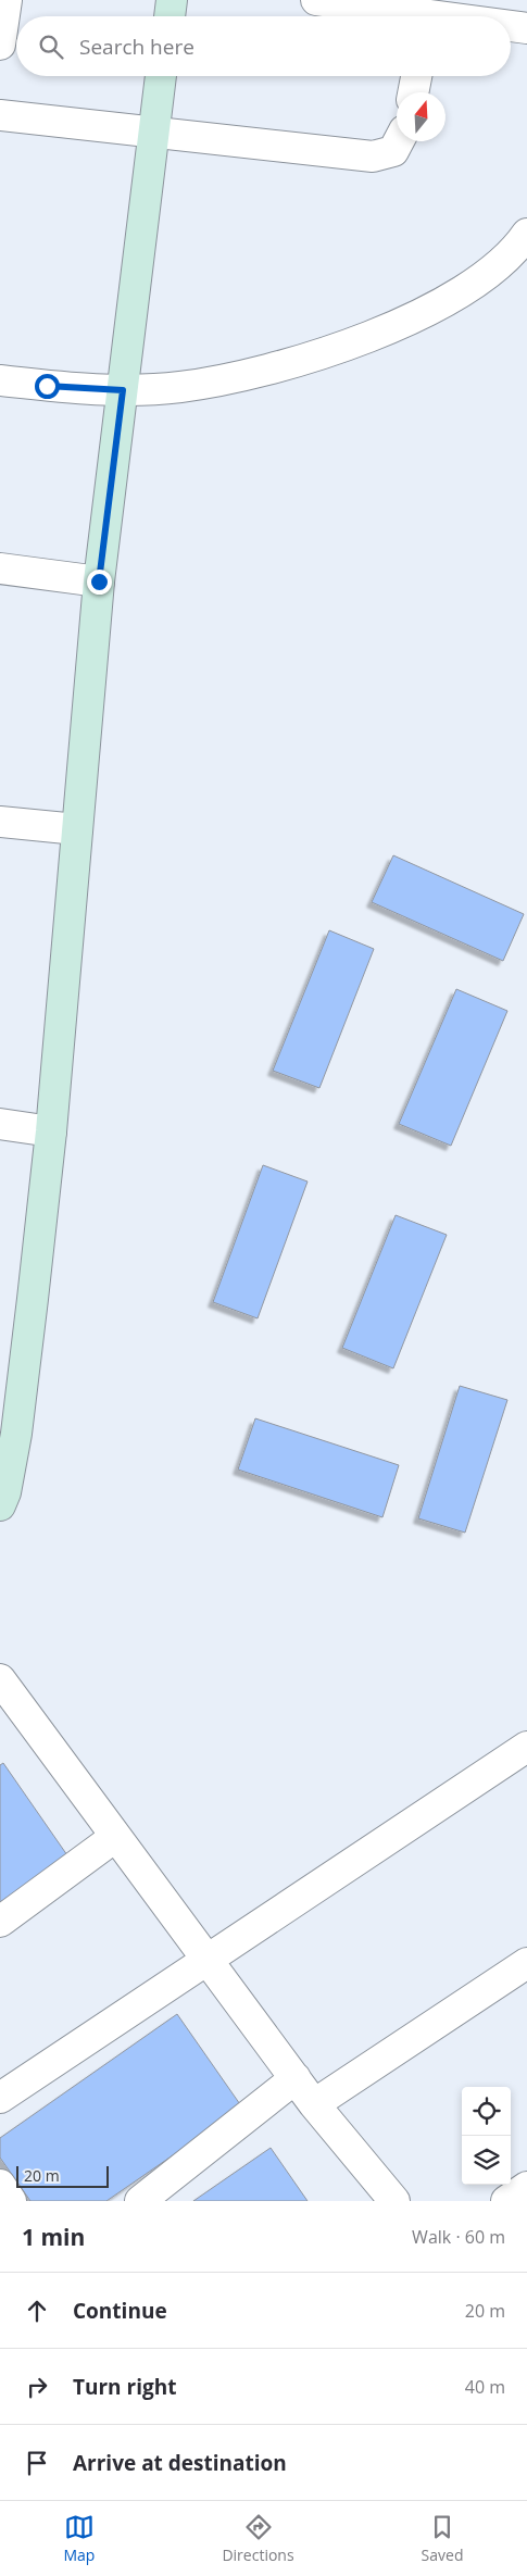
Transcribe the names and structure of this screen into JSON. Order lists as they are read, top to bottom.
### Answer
{
  "scale_bar": "20 m",
  "north": "top",
  "page": {
    "search": "Search here",
    "scale": "20 m",
    "heading": ["1 min", "Walk · 60 m"],
    "list": [
      ["Continue", "20 m"],
      ["Turn right", "40 m"],
      "Arrive at destination"
    ],
    "nav": ["Map", "Directions", "Saved"]
  }
}
